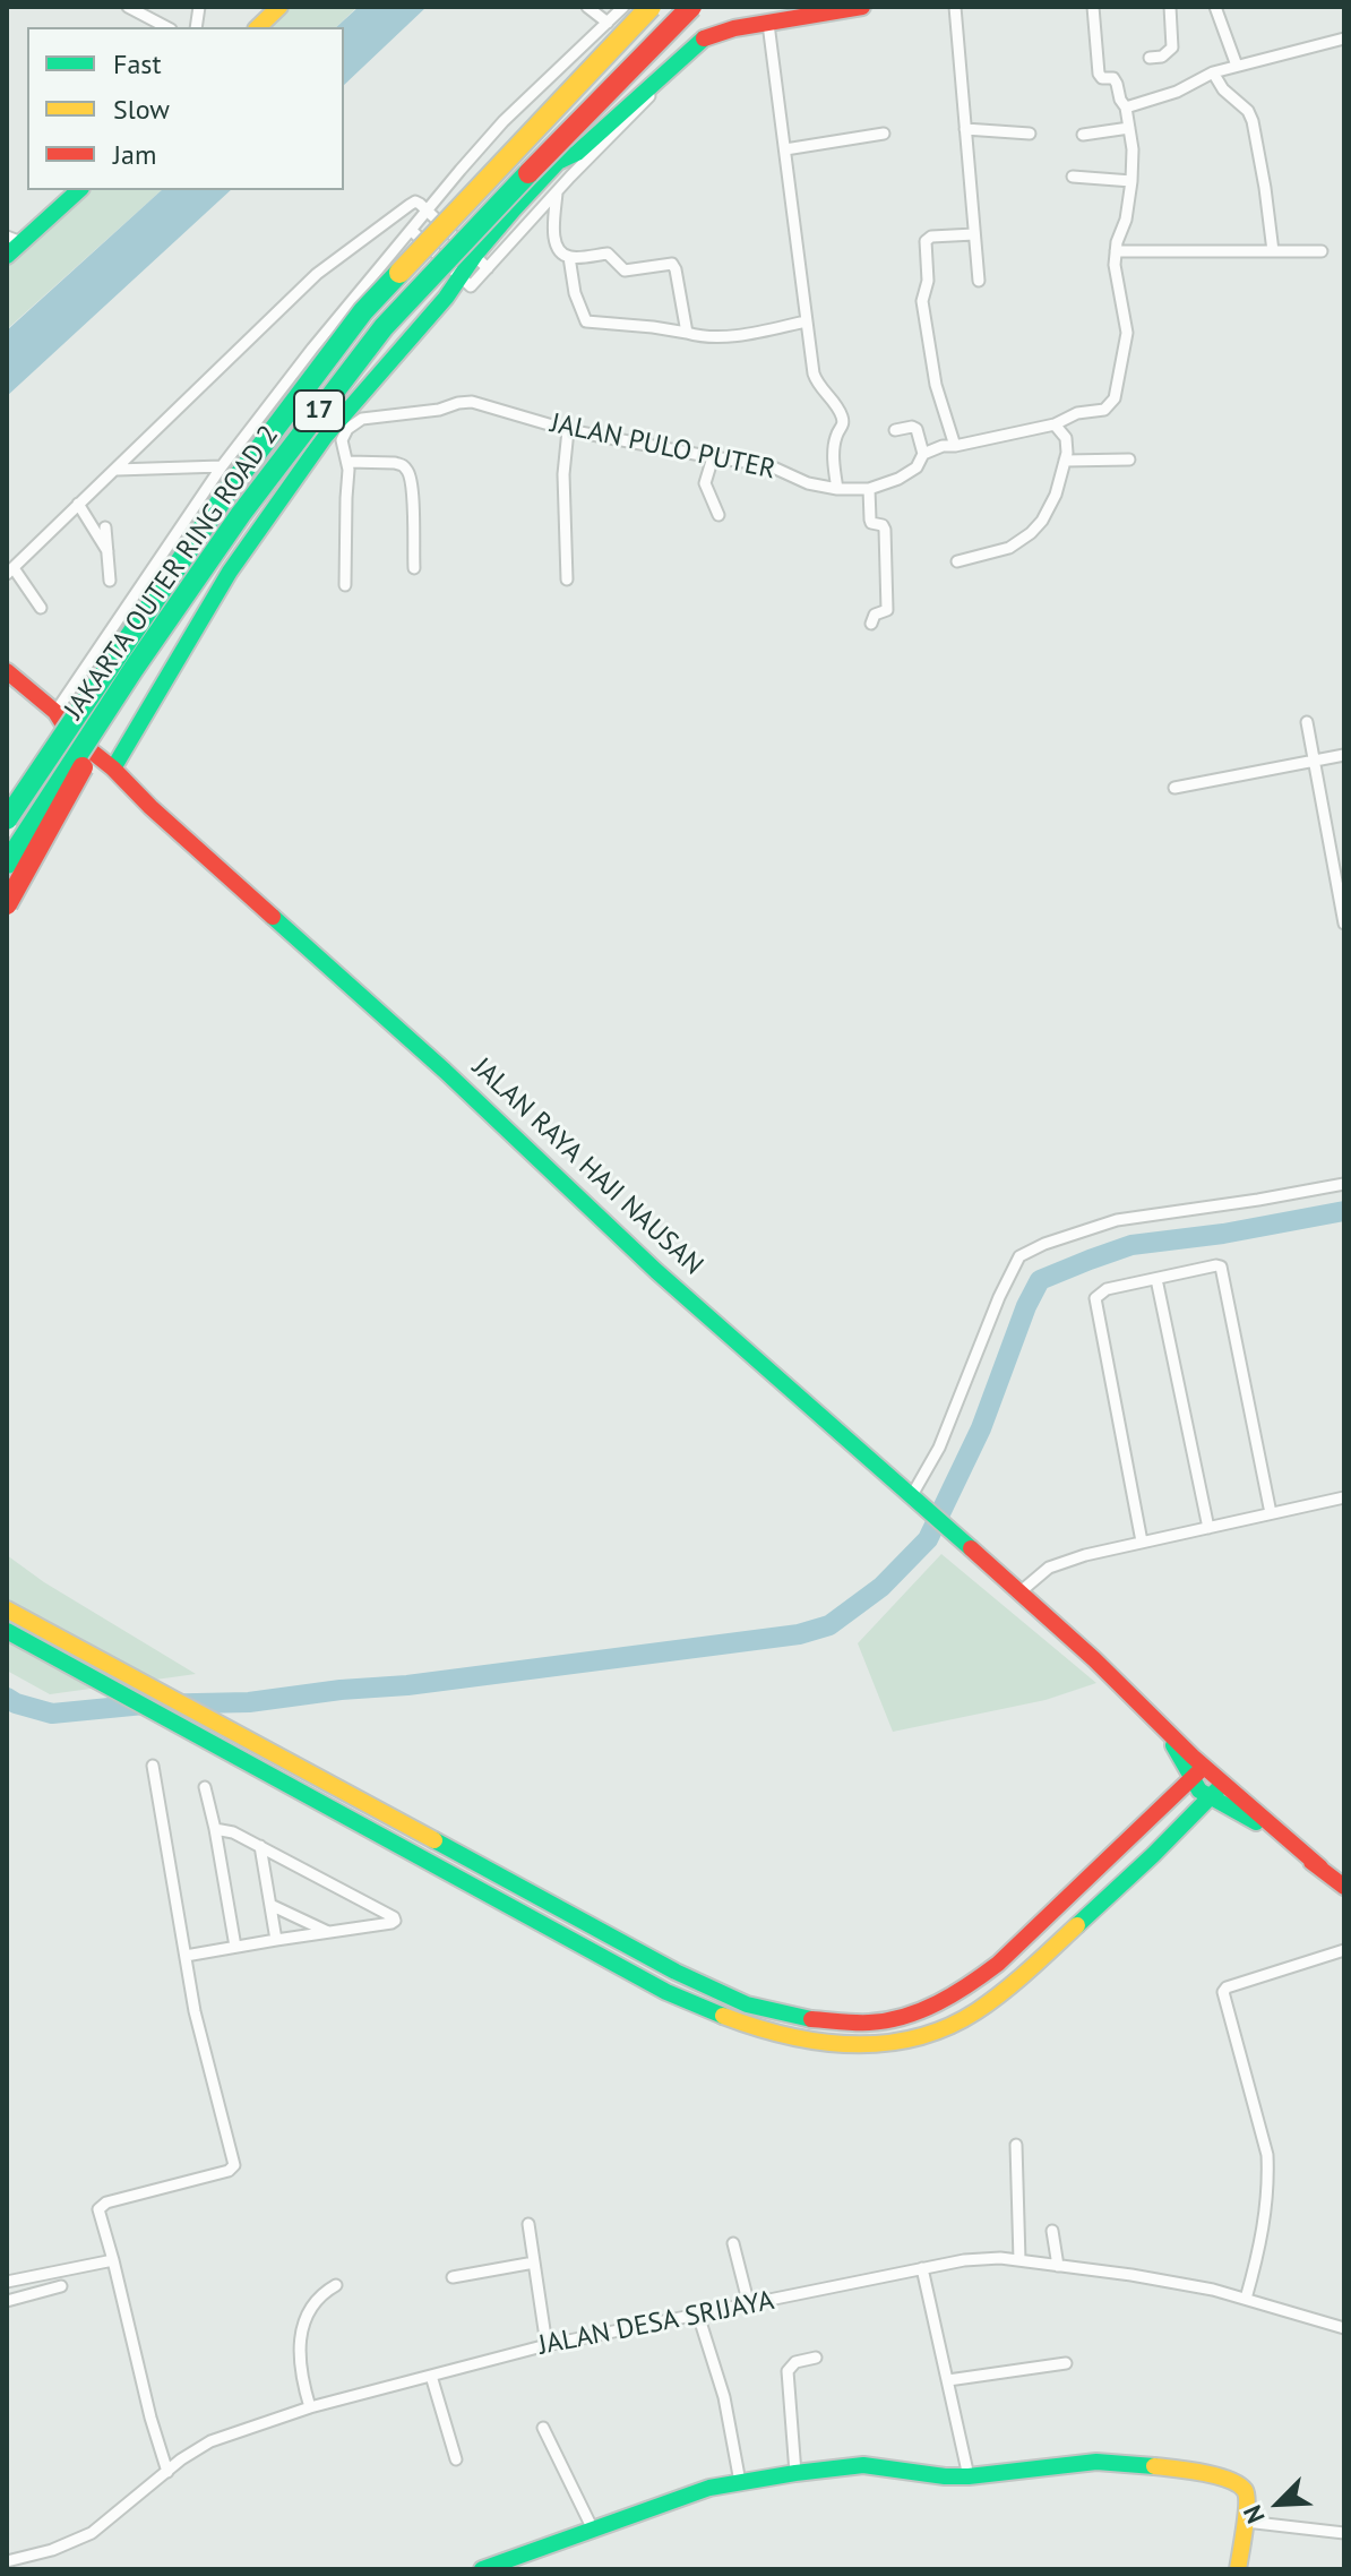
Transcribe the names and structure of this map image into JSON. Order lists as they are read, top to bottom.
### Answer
{
  "streets": {
    "main road": ["17", "JAKARTA OUTER RING ROAD 2", "JALAN RAYA HAJI NAUSAN"],
    "street": ["JALAN PULO PUTER", "JALAN DESA SRIJAYA"]
  },
  "legend": ["Fast", "Slow", "Jam"],
  "north": "bottom left"
}
